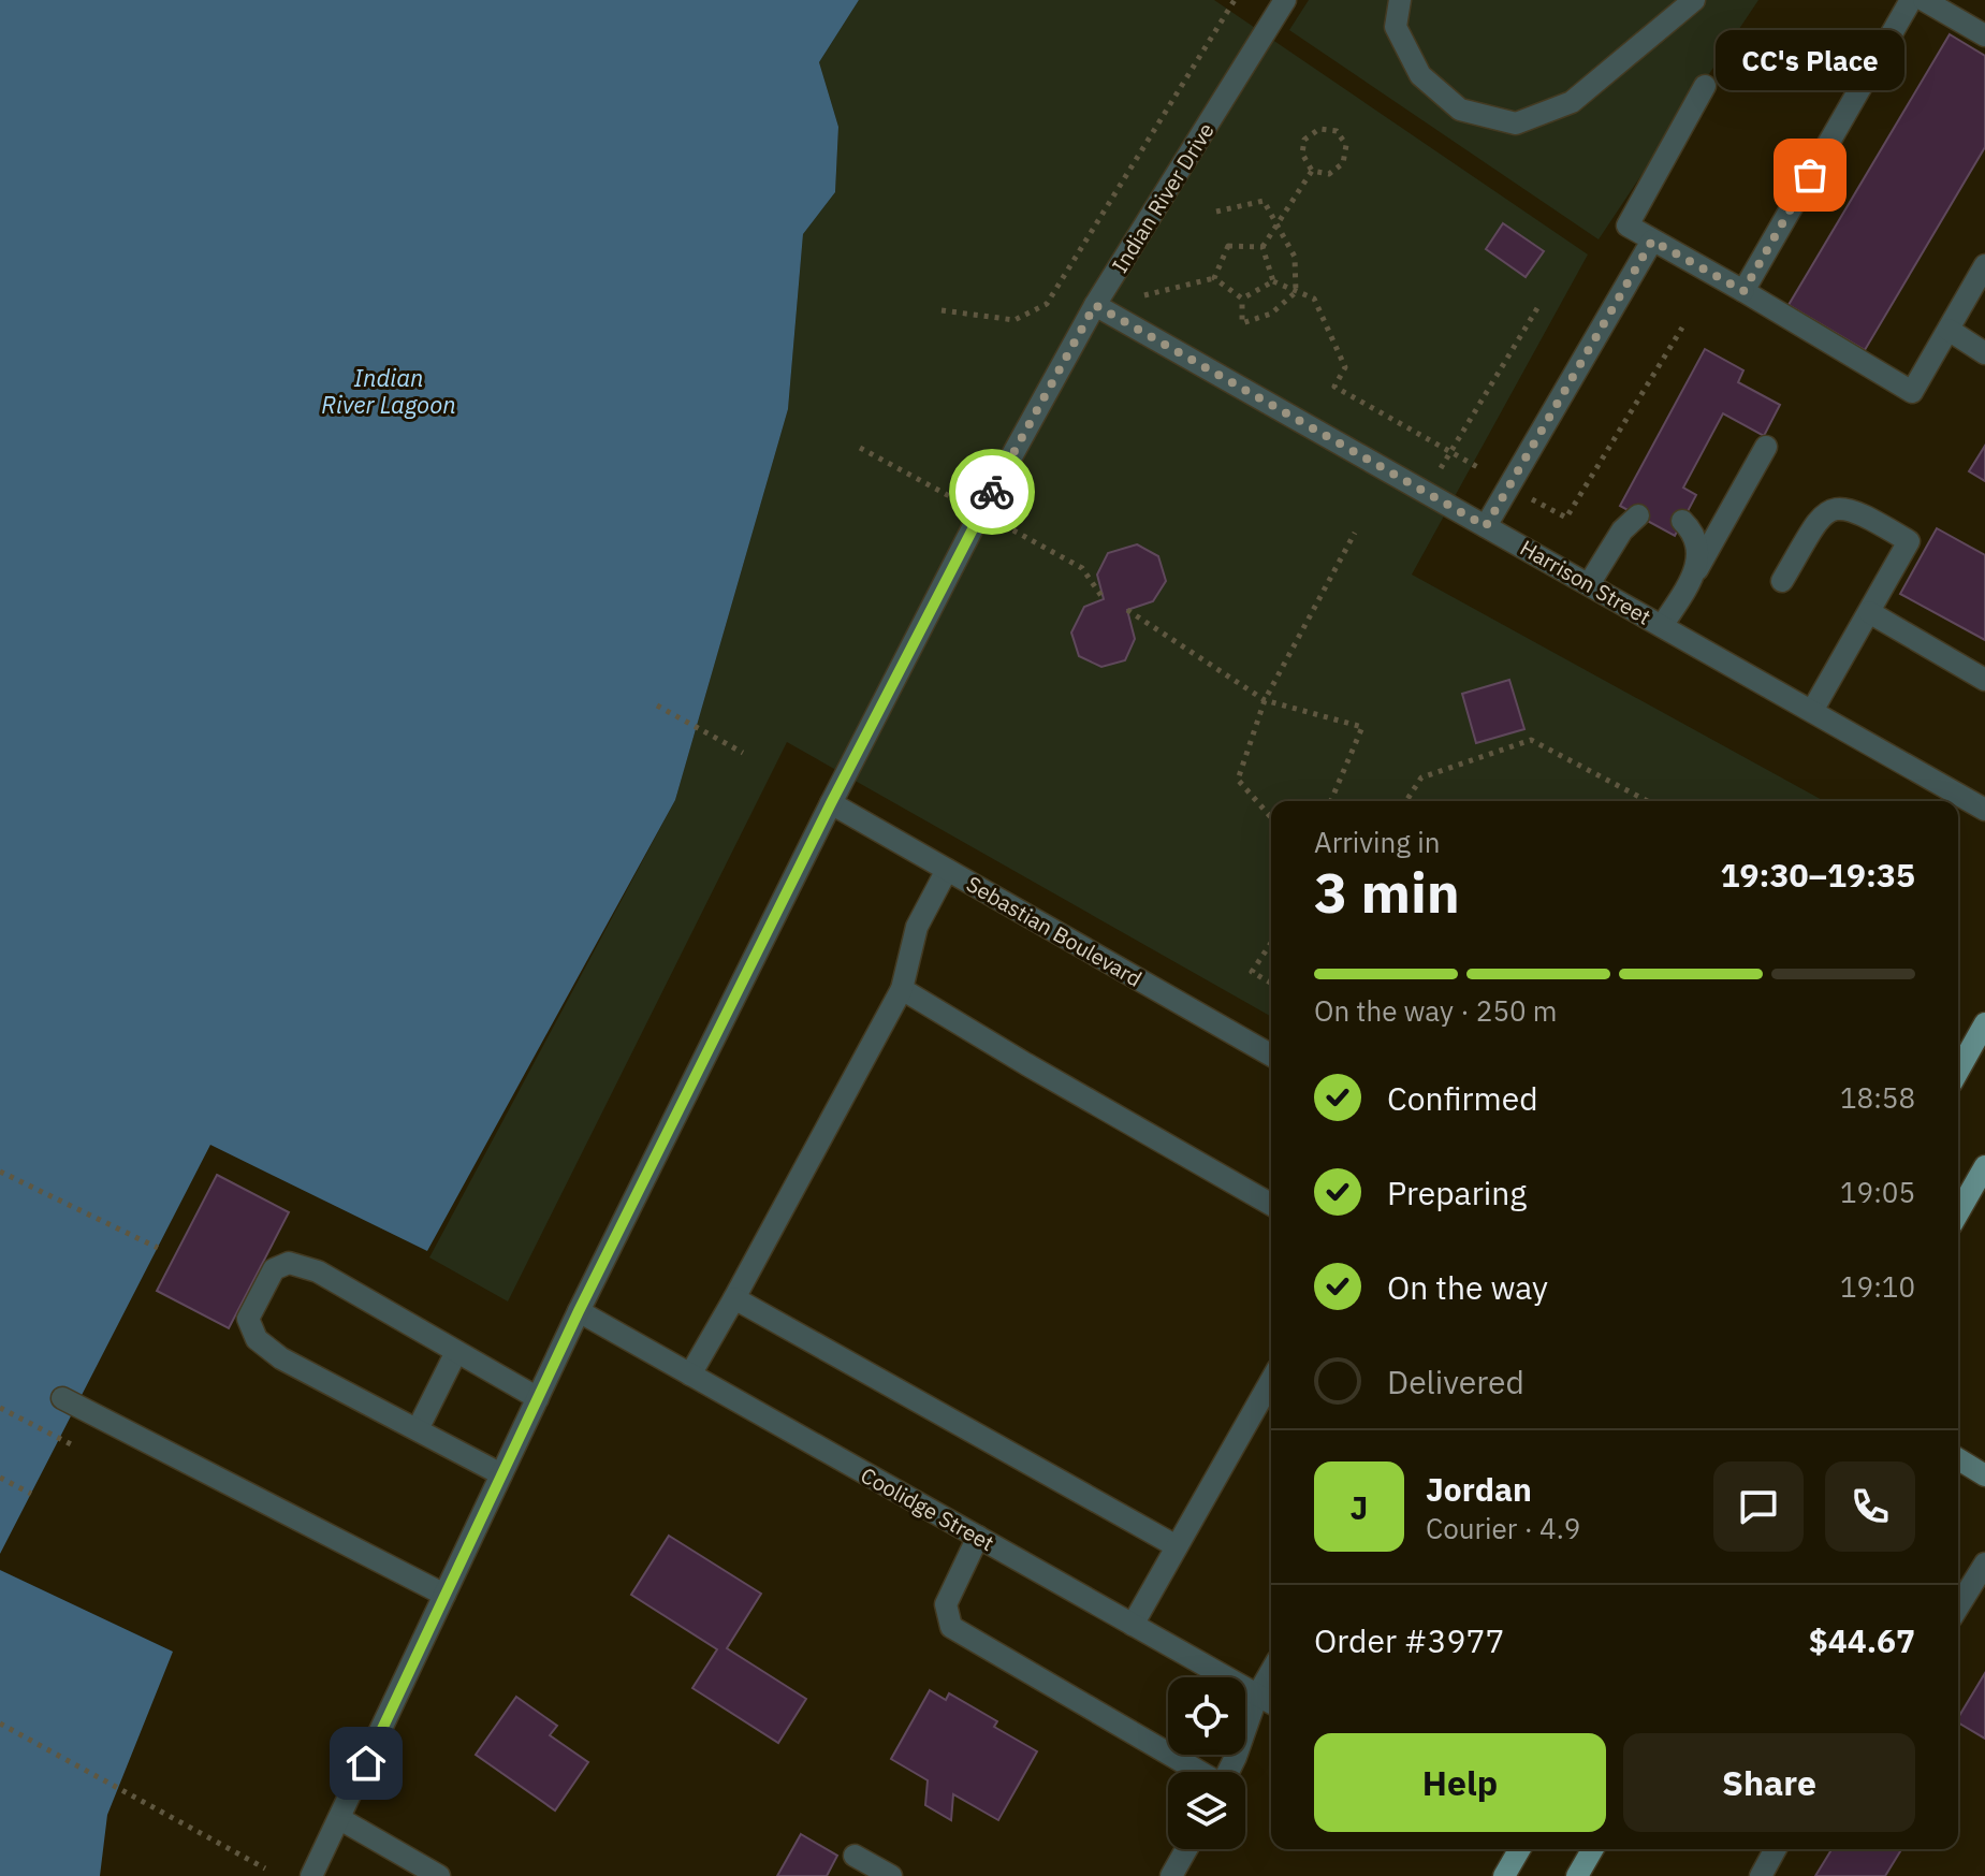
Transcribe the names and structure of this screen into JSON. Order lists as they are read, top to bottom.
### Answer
{
  "streets": {
    "street": [
      "Indian River Drive",
      "Harrison Street",
      "Sebastian Boulevard",
      "Coolidge Street"
    ]
  },
  "crossings": [
    ["Indian River Drive", "Harrison Street"],
    ["Indian River Drive", "Sebastian Boulevard"],
    ["Indian River Drive", "Coolidge Street"]
  ],
  "water": ["Indian River Lagoon"],
  "places": ["CC's Place"],
  "page": {
    "bubble": "CC's Place",
    "heading": ["3 min", "Arriving in", "19:30–19:35"],
    "panel": [
      "Jordan",
      "Courier · 4.9",
      "Order #3977",
      "$44.67"
    ],
    "bar": "On the way · 250 m",
    "list": [
      ["Confirmed", "18:58"],
      ["Preparing", "19:05"],
      ["On the way", "19:10"],
      "Delivered"
    ],
    "round": "J",
    "buttons": ["Help", "Share"]
  }
}
